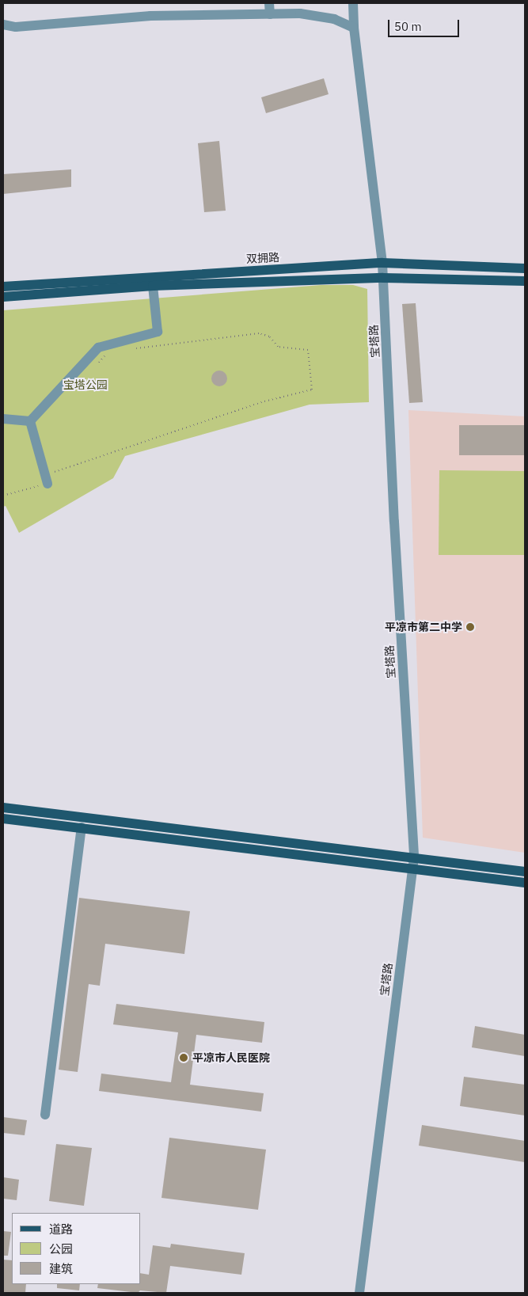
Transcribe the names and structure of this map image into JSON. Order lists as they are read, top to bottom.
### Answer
{
  "streets": {
    "main road": ["双拥路"],
    "street": ["宝塔路"]
  },
  "crossings": [
    ["双拥路", "宝塔路"]
  ],
  "parks": ["宝塔公园"],
  "places": ["平凉市第二中学", "平凉市人民医院"],
  "legend": ["道路", "公园", "建筑"],
  "scale_bar": "50 m"
}
